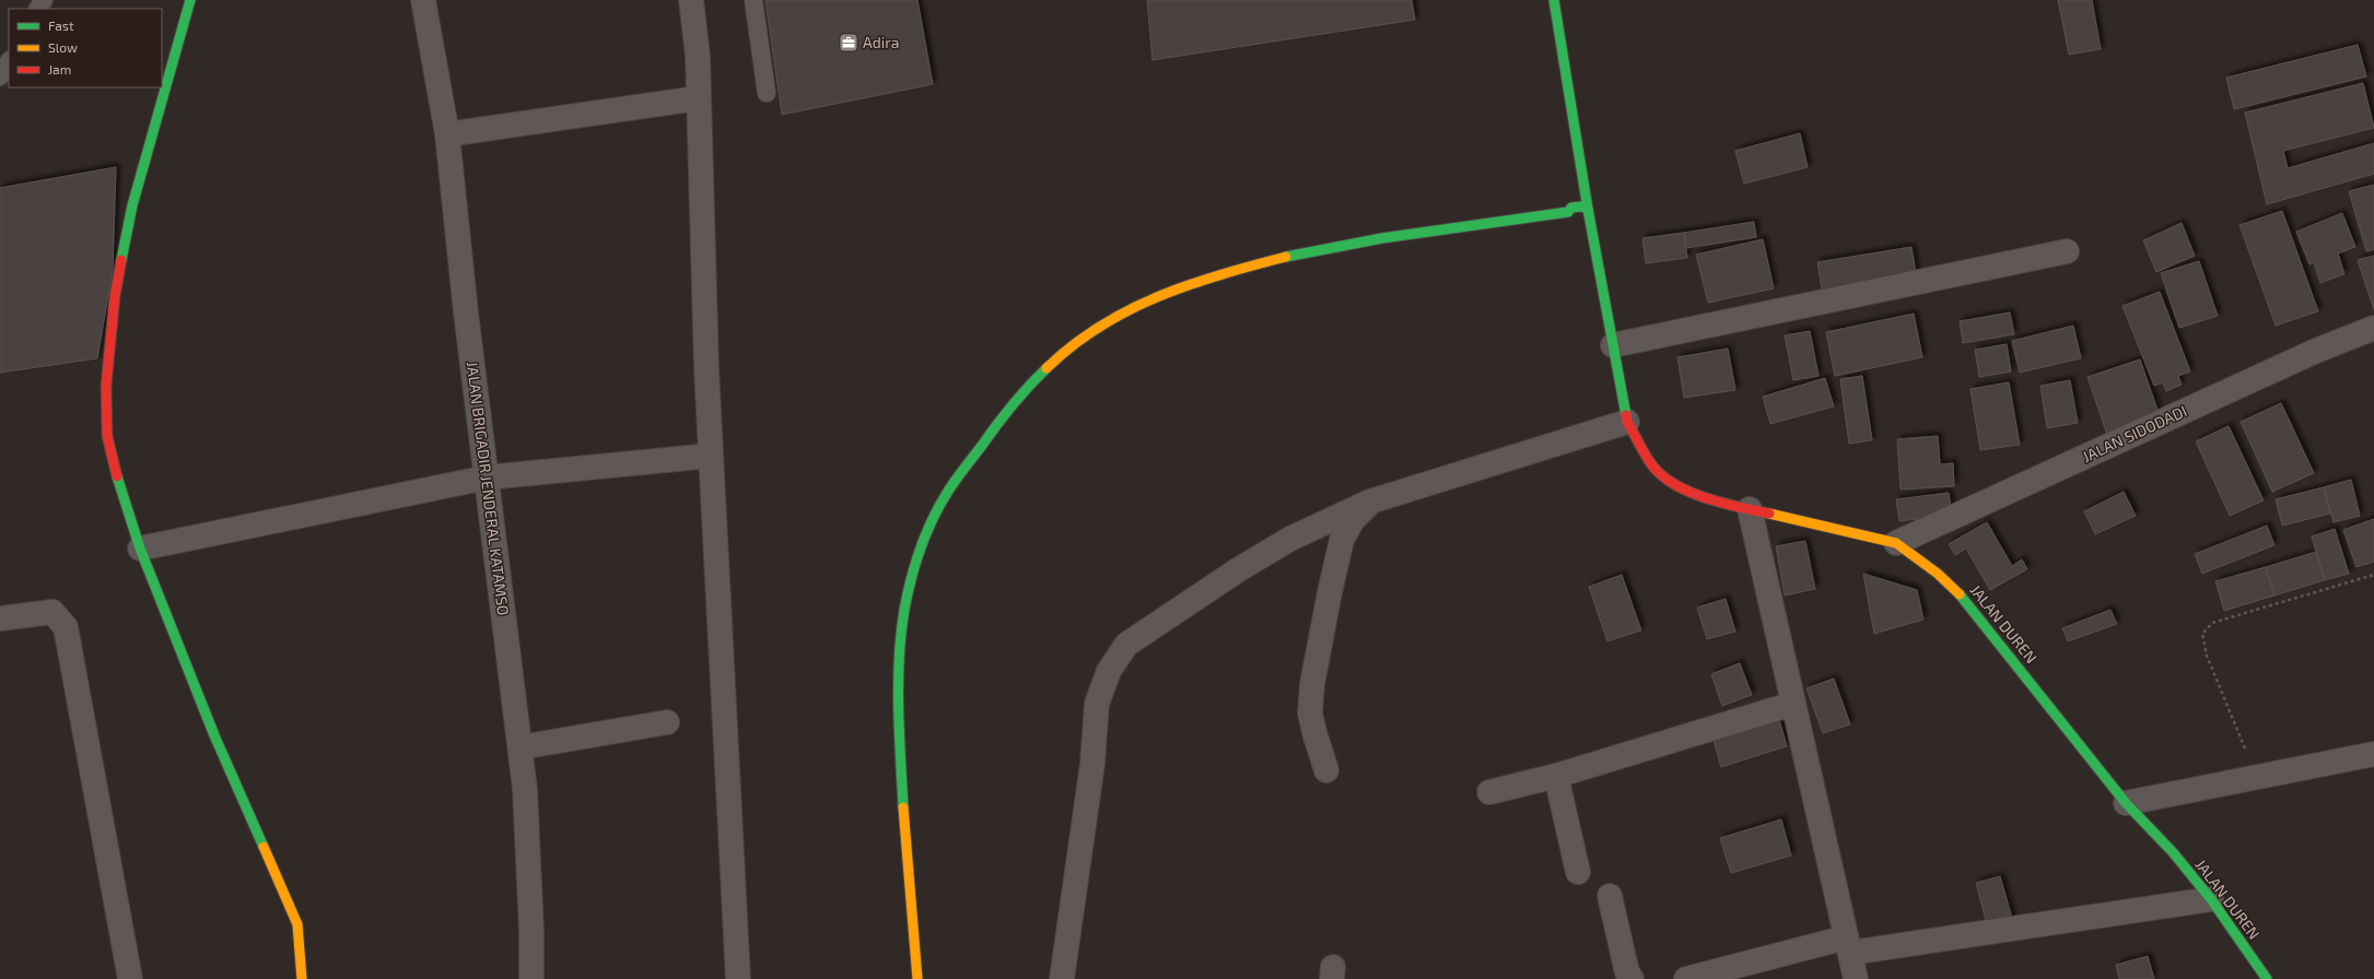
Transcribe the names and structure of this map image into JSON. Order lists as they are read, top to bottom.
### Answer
{
  "streets": {
    "street": ["JALAN SIDODADI", "JALAN BRIGADIR JENDERAL KATAMSO", "JALAN DUREN"]
  },
  "crossings": [
    ["JALAN SIDODADI", "JALAN DUREN"]
  ],
  "places": {
    "office": ["Adira"]
  },
  "legend": ["Fast", "Slow", "Jam"]
}
